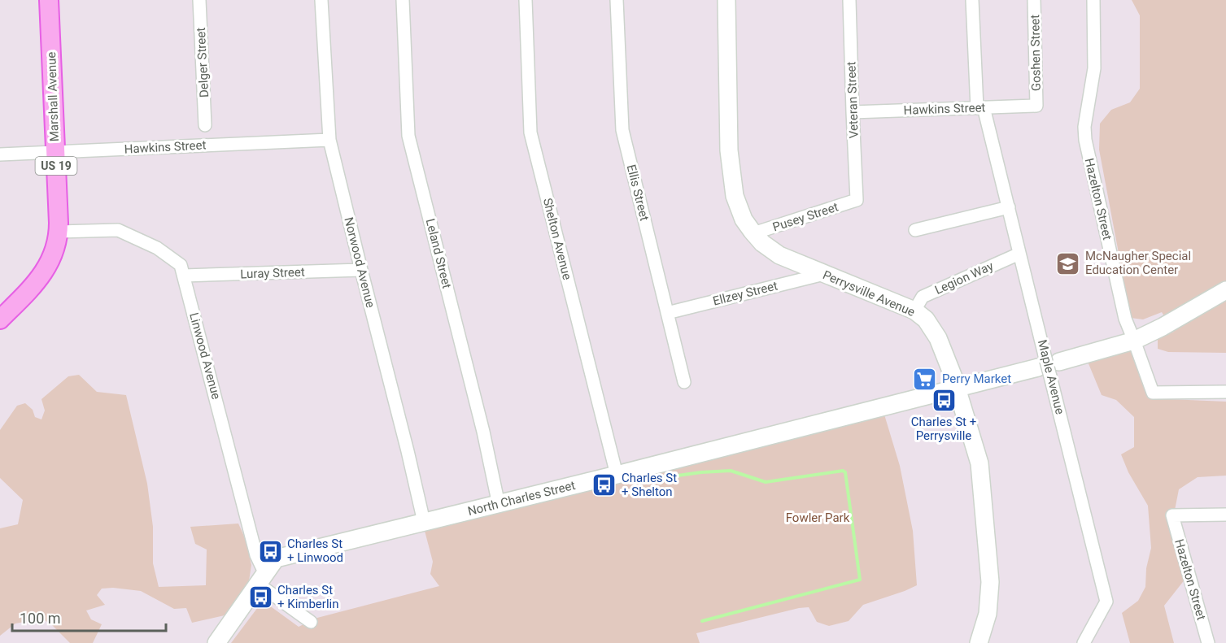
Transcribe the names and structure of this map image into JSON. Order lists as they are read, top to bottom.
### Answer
{
  "streets": {
    "main road": ["Marshall Avenue", "US 19"],
    "street": [
      "Goshen Street",
      "Delger Street",
      "Veteran Street",
      "Hawkins Street",
      "Ellis Street",
      "Hazelton Street",
      "Pusey Street",
      "Shelton Avenue",
      "Leland Street",
      "Norwood Avenue",
      "Luray Street",
      "Legion Way",
      "Ellzey Street",
      "Perrysville Avenue",
      "Linwood Avenue",
      "Maple Avenue",
      "North Charles Street"
    ]
  },
  "crossings": [
    ["Goshen Street", "Hawkins Street"],
    ["Marshall Avenue", "Hawkins Street"],
    ["Marshall Avenue", "Linwood Avenue"],
    ["Veteran Street", "Hawkins Street"],
    ["Veteran Street", "Pusey Street"],
    ["Hawkins Street", "Norwood Avenue"],
    ["Hawkins Street", "Maple Avenue"],
    ["Ellis Street", "Ellzey Street"],
    ["Hazelton Street", "North Charles Street"],
    ["Pusey Street", "Perrysville Avenue"],
    ["Shelton Avenue", "North Charles Street"],
    ["Leland Street", "North Charles Street"],
    ["Norwood Avenue", "Luray Street"],
    ["Norwood Avenue", "North Charles Street"],
    ["Luray Street", "Linwood Avenue"],
    ["Legion Way", "Perrysville Avenue"],
    ["Legion Way", "Maple Avenue"],
    ["Ellzey Street", "Perrysville Avenue"],
    ["Perrysville Avenue", "North Charles Street"],
    ["Linwood Avenue", "North Charles Street"],
    ["Maple Avenue", "North Charles Street"]
  ],
  "parks": ["Fowler Park"],
  "places": {
    "school or university": ["McNaugher Special Education Center"],
    "supermarket": ["Perry Market"],
    "bus stop": [
      "Charles St + Perrysville",
      "Charles St + Shelton",
      "Charles St + Linwood",
      "Charles St + Kimberlin"
    ]
  },
  "scale_bar": "100 m"
}
